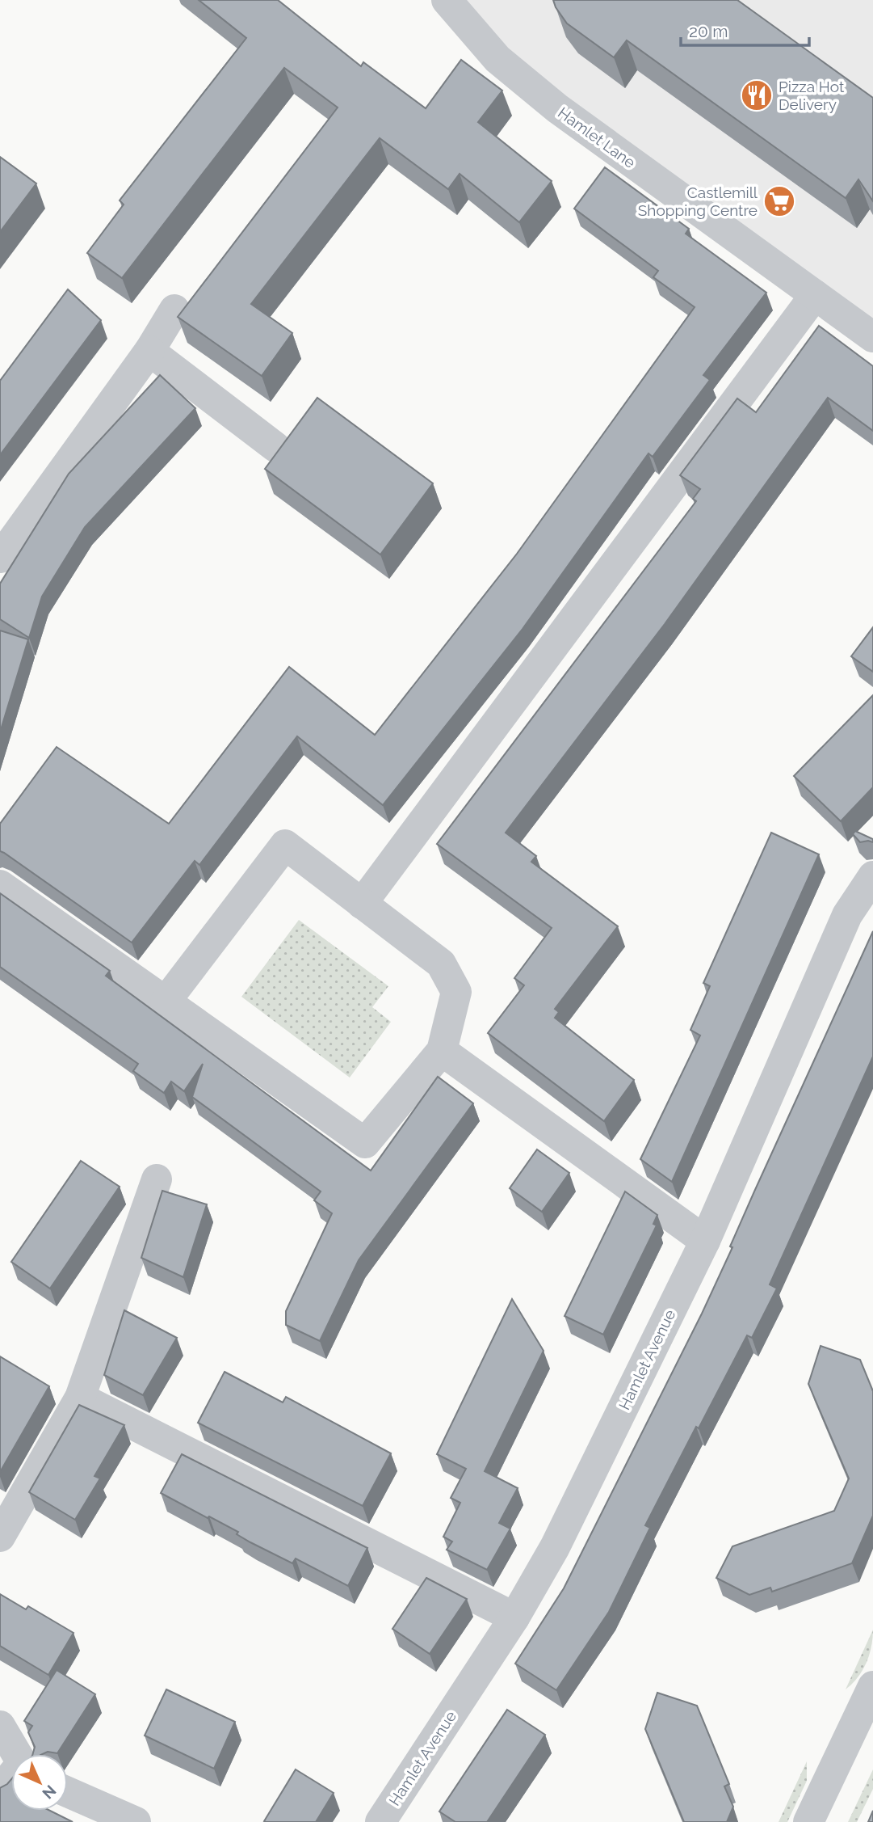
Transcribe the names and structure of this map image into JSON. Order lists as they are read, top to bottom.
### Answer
{
  "streets": {
    "street": ["Hamlet Lane", "Hamlet Avenue"]
  },
  "places": {
    "restaurant": ["Pizza Hot Delivery"],
    "supermarket": ["Castlemill Shopping Centre"]
  },
  "scale_bar": "20 m",
  "north": "bottom right"
}
